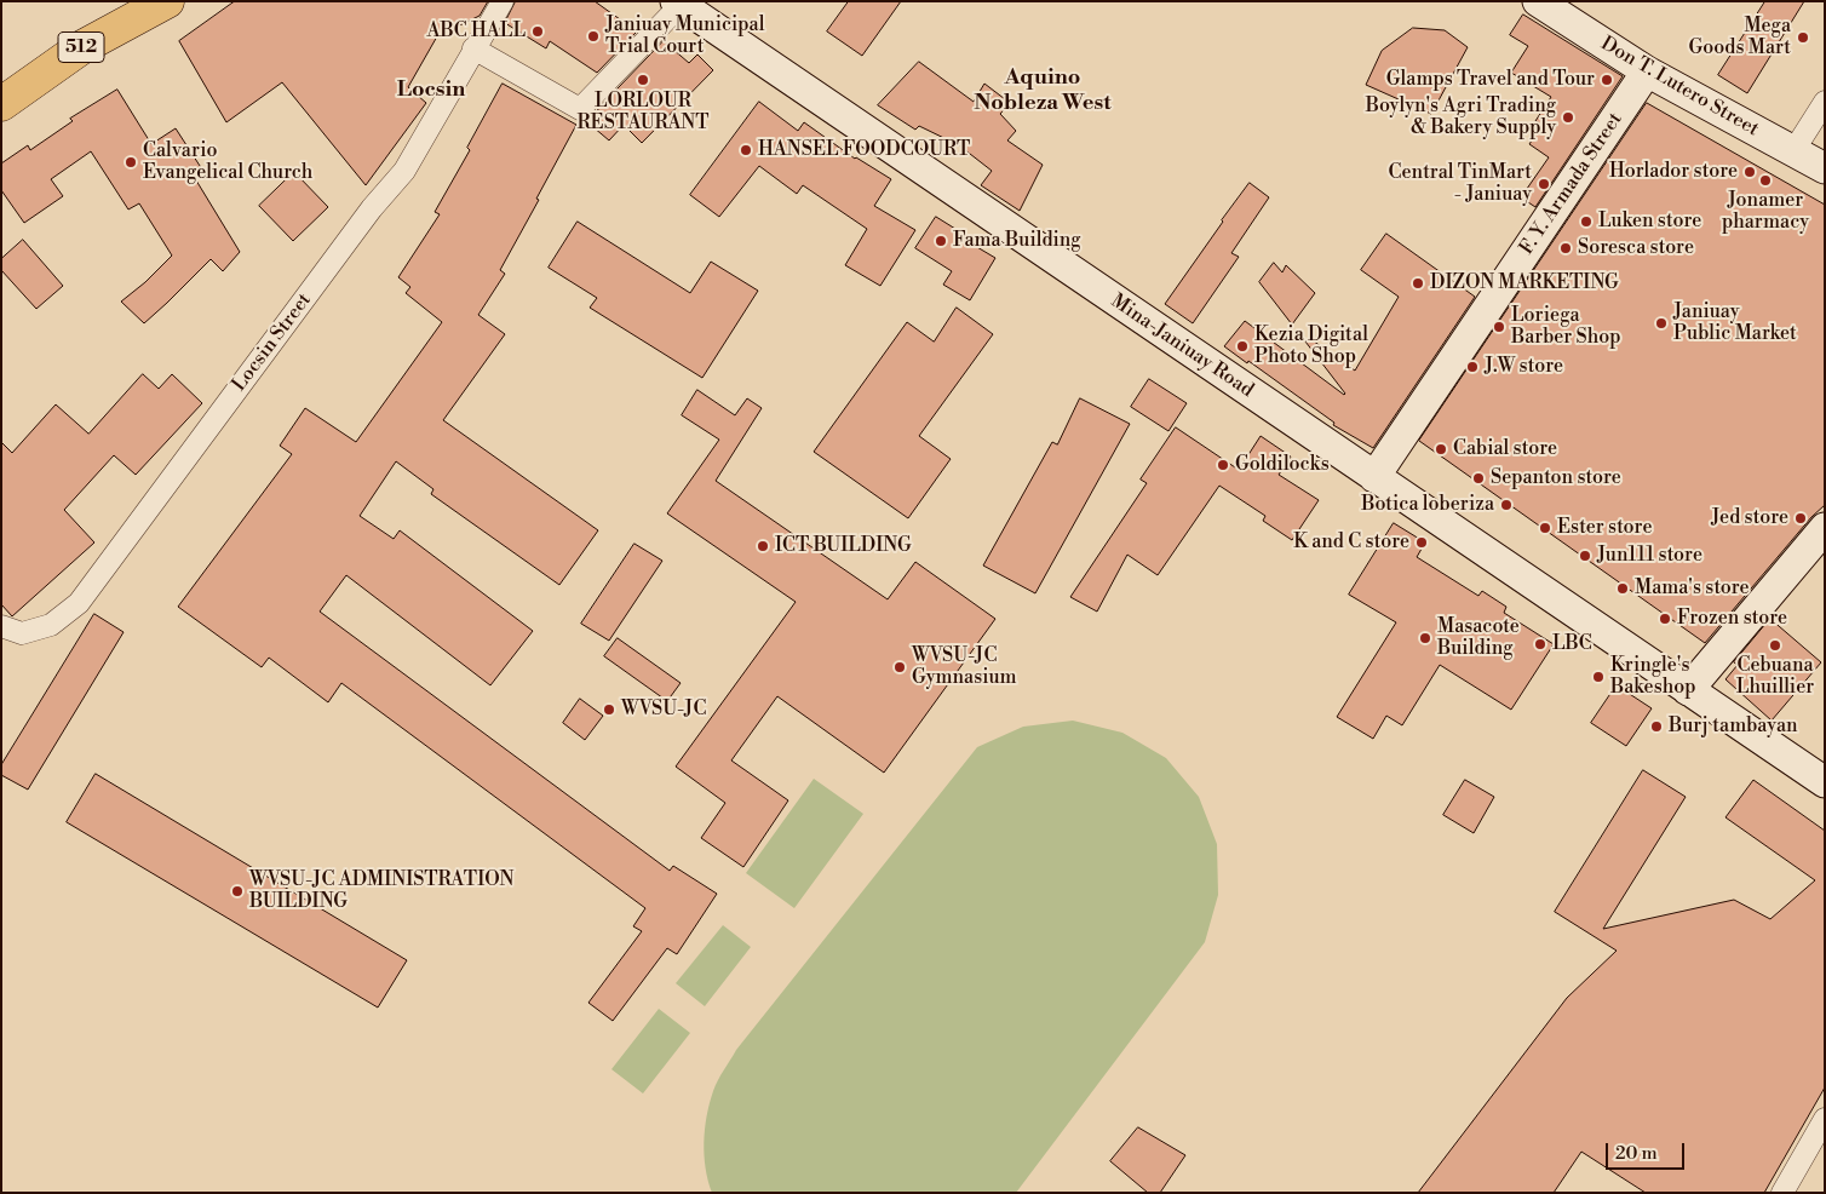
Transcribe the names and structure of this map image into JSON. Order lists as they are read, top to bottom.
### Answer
{
  "streets": {
    "main road": [
      "512",
      "Don T. Lutero Street",
      "F. Y. Armada Street",
      "Mina-Janiuay Road"
    ],
    "street": ["Locsin Street"]
  },
  "crossings": [
    ["Don T. Lutero Street", "F. Y. Armada Street"],
    ["F. Y. Armada Street", "Mina-Janiuay Road"]
  ],
  "districts": ["Aquino Nobleza West", "Locsin"],
  "places": [
    "ABC HALL",
    "Janiuay Municipal Trial Court",
    "Mega Goods Mart",
    "LORLOUR RESTAURANT",
    "Glamps Travel and Tour",
    "Boylyn's Agri Trading & Bakery Supply",
    "HANSEL FOODCOURT",
    "Calvario Evangelical Church",
    "Horlador store",
    "Jonamer pharmacy",
    "Central TinMart - Janiuay",
    "Luken store",
    "Fama Building",
    "Soresca store",
    "DIZON MARKETING",
    "Janiuay Public Market",
    "Loriega Barber Shop",
    "Kezia Digital Photo Shop",
    "J.W store",
    "Cabial store",
    "Goldilocks",
    "Sepanton store",
    "Botica loberiza",
    "Jed store",
    "Ester store",
    "K and C store",
    "ICT BUILDING",
    "Jun111 store",
    "Mama's store",
    "Frozen store",
    "Masacote Building",
    "LBC",
    "Cebuana Lhuillier",
    "WVSU-JC Gymnasium",
    "Kringle's Bakeshop",
    "WVSU-JC",
    "Burj tambayan",
    "WVSU-JC ADMINISTRATION BUILDING"
  ],
  "scale_bar": "20 m"
}
